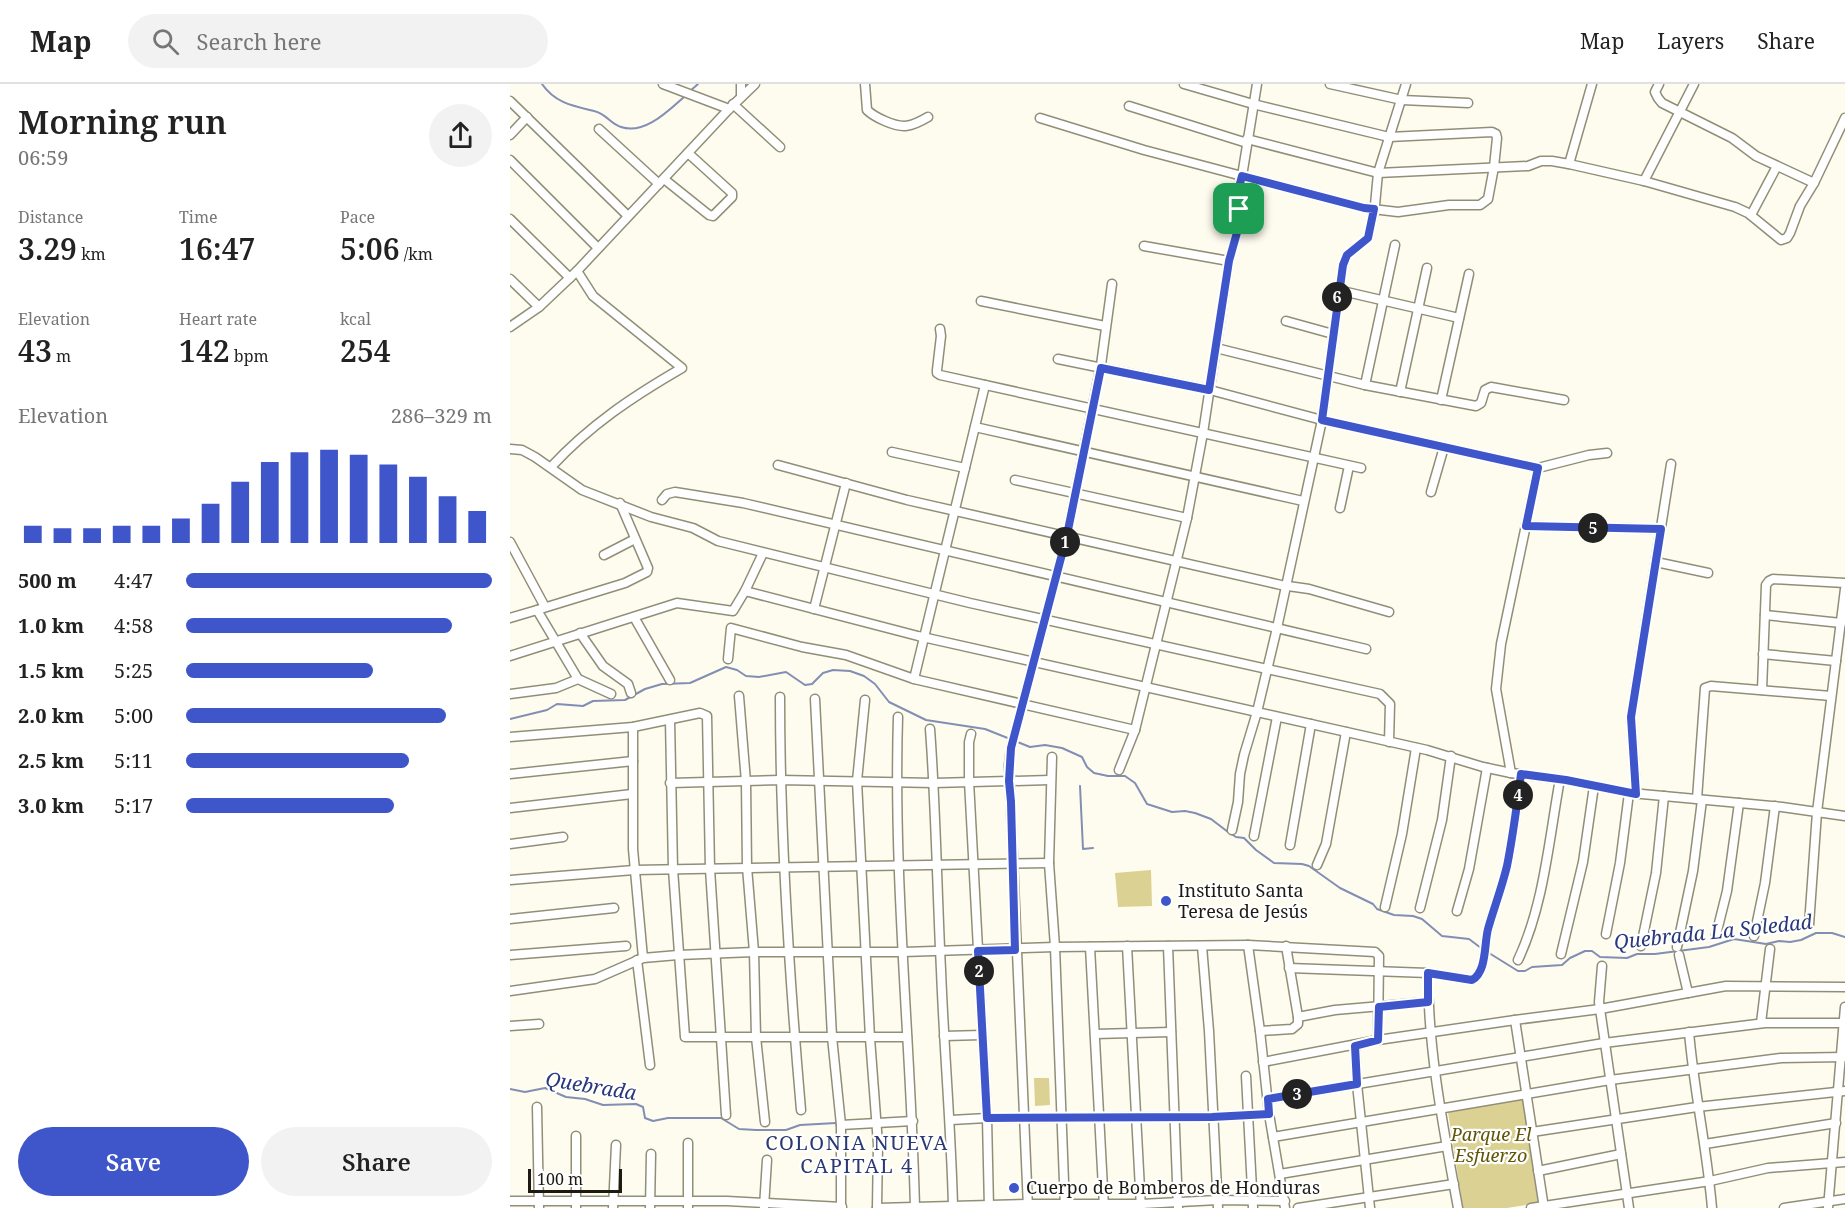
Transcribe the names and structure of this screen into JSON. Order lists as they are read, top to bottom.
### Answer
{
  "districts": ["COLONIA NUEVA CAPITAL 4"],
  "water": ["Quebrada La Soledad", "Quebrada"],
  "parks": ["Parque El Esfuerzo"],
  "places": ["Instituto Santa Teresa de Jesús", "Cuerpo de Bomberos de Honduras"],
  "scale_bar": "100 m",
  "page": {
    "header": "Map",
    "search": "Search here",
    "nav": ["Map", "Layers", "Share"],
    "heading": ["Morning run", "06:59"],
    "stats": [
      ["Distance", "3.29 km"],
      ["Time", "16:47"],
      ["Pace", "5:06 /km"],
      ["Elevation", "43 m"],
      ["Heart rate", "142 bpm"],
      ["kcal", "254"]
    ],
    "pins": [
      "6",
      "5",
      "1",
      "4",
      "2",
      "3"
    ],
    "chart": ["Elevation", "286–329 m"],
    "list": [
      {
        "name": "500 m",
        "note": "4:47"
      },
      {
        "name": "1.0 km",
        "note": "4:58"
      },
      {
        "name": "1.5 km",
        "note": "5:25"
      },
      {
        "name": "2.0 km",
        "note": "5:00"
      },
      {
        "name": "2.5 km",
        "note": "5:11"
      },
      {
        "name": "3.0 km",
        "note": "5:17"
      }
    ],
    "buttons": ["Save", "Share"],
    "scale": "100 m"
  }
}
